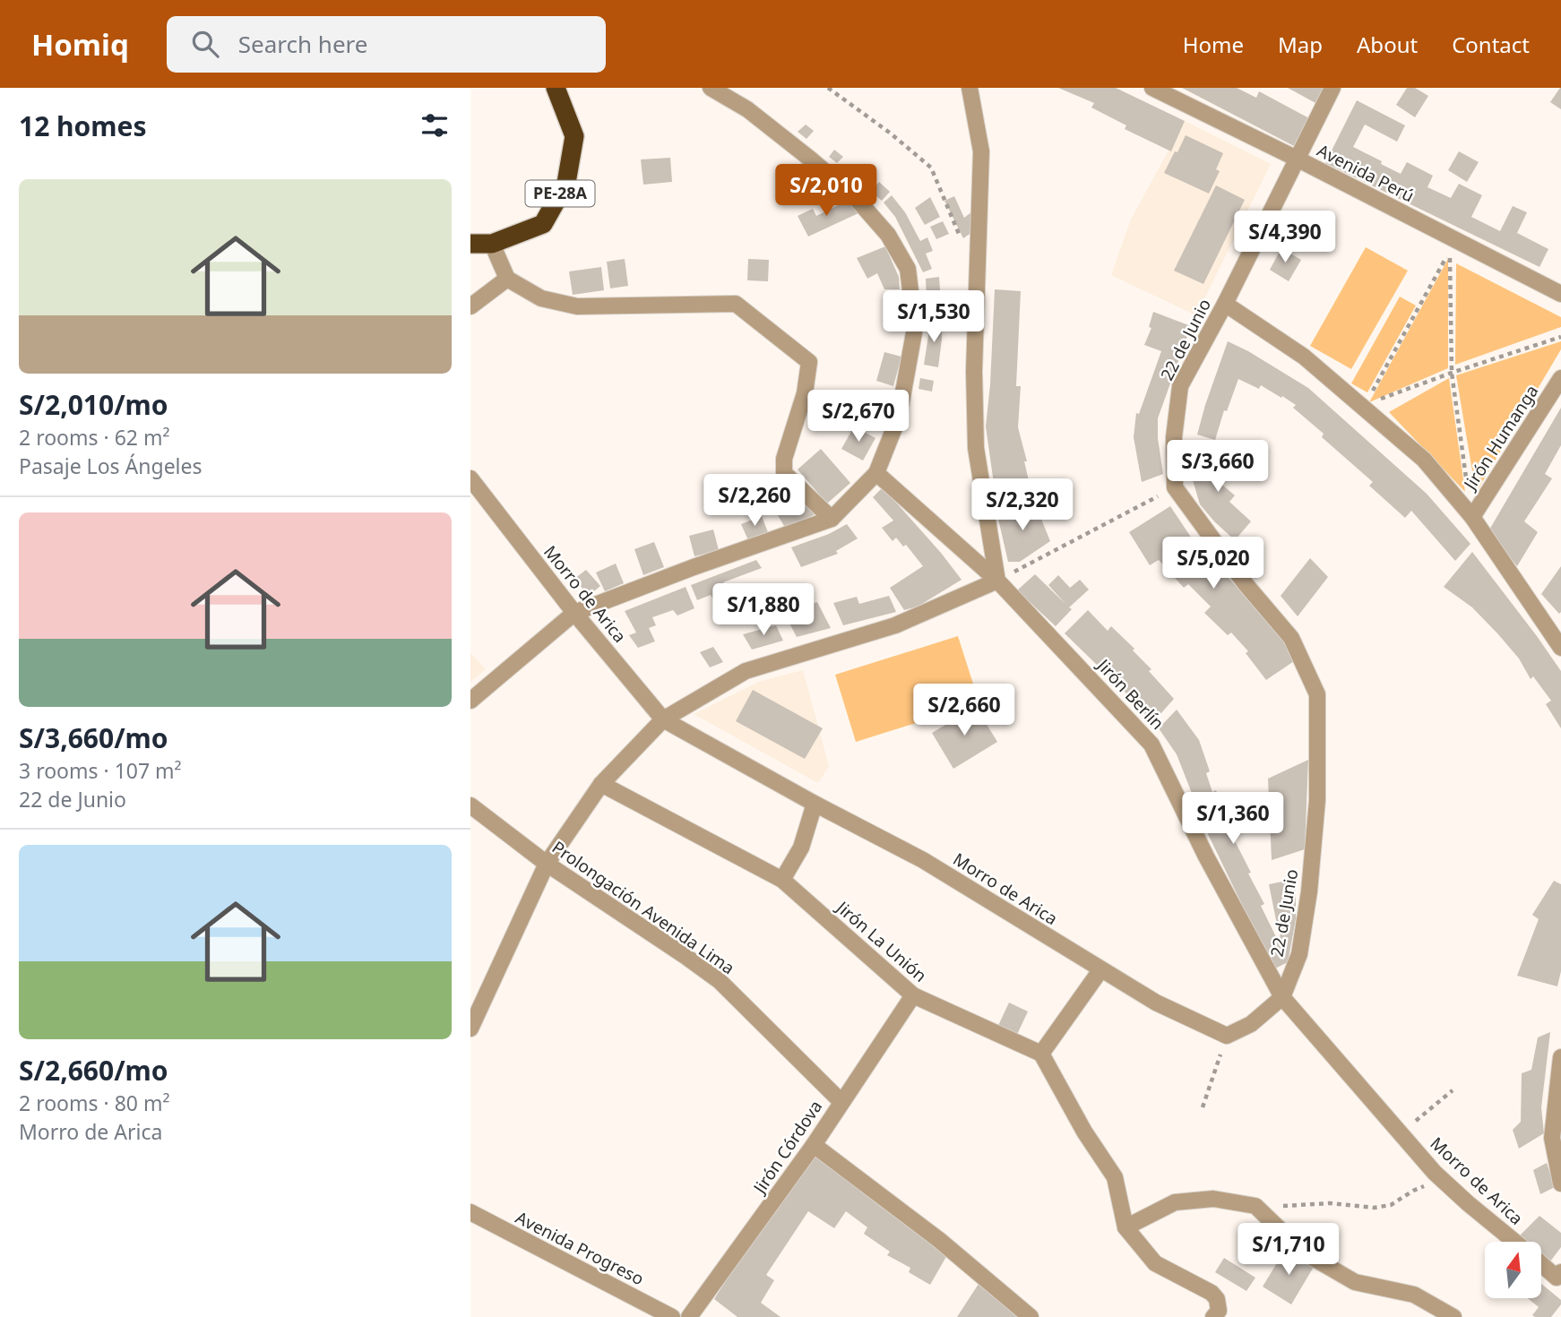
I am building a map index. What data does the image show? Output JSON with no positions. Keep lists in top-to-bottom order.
{
  "streets": {
    "highway": ["PE-28A"],
    "street": [
      "Avenida Perú",
      "22 de Junio",
      "Jirón Humanga",
      "Morro de Arica",
      "Jirón Berlín",
      "Prolongación Avenida Lima",
      "Jirón La Unión",
      "Jirón Córdova",
      "Avenida Progreso"
    ]
  },
  "crossings": [
    ["Avenida Perú", "22 de Junio"],
    ["22 de Junio", "Morro de Arica"],
    ["22 de Junio", "Jirón Berlín"],
    ["Morro de Arica", "Jirón Berlín"],
    ["Prolongación Avenida Lima", "Jirón Córdova"],
    ["Jirón La Unión", "Jirón Córdova"]
  ],
  "north": "top",
  "page": {
    "header": "Homiq",
    "search": "Search here",
    "nav": [
      "Home",
      "Map",
      "About",
      "Contact"
    ],
    "heading": "12 homes",
    "list": [
      {
        "name": "S/2,010/mo",
        "note": "2 rooms · 62 m² · Pasaje Los Ángeles"
      },
      {
        "name": "S/3,660/mo",
        "note": "3 rooms · 107 m² · 22 de Junio"
      },
      {
        "name": "S/2,660/mo",
        "note": "2 rooms · 80 m² · Morro de Arica"
      }
    ],
    "price": [
      "S/2,010",
      "S/4,390",
      "S/1,530",
      "S/2,670",
      "S/3,660",
      "S/2,260",
      "S/2,320",
      "S/5,020",
      "S/1,880",
      "S/2,660",
      "S/1,360",
      "S/1,710"
    ]
  }
}
